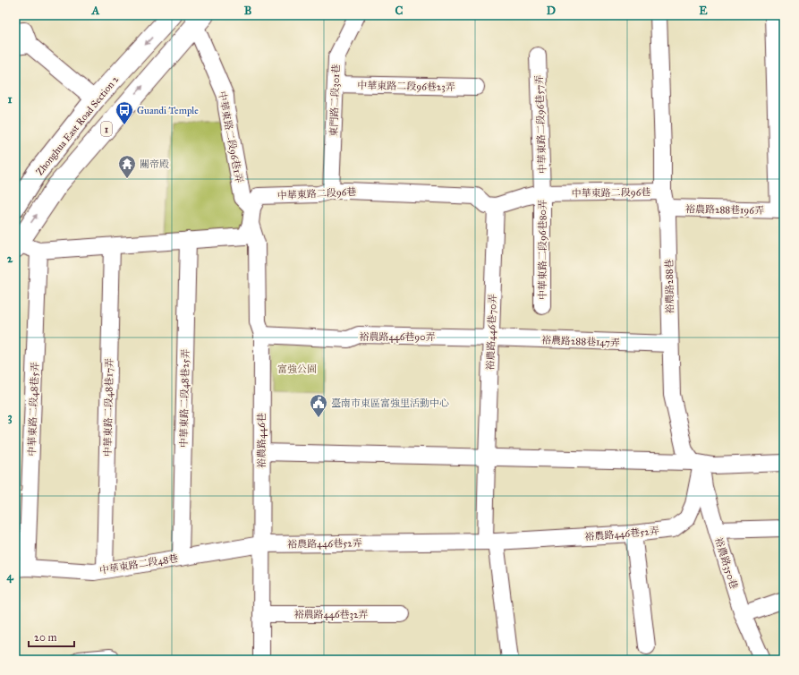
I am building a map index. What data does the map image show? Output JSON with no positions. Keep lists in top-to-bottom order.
{
  "streets": {
    "main road": ["Zhonghua East Road Section 2", "1"],
    "street": [
      "中華東路二段96巷23弄",
      "東門路二段301巷",
      "中華東路二段96巷57弄",
      "中華東路二段96巷1弄",
      "中華東路二段96巷",
      "裕農路288巷196弄",
      "中華東路二段96巷80弄",
      "裕農路288巷",
      "裕農路446巷70弄",
      "裕農路446巷90弄",
      "裕農路288巷147弄",
      "中華東路二段48巷25弄",
      "中華東路二段48巷17弄",
      "中華東路二段48巷5弄",
      "裕農路446巷",
      "裕農路446巷52弄",
      "裕農路350巷",
      "中華東路二段48巷",
      "裕農路446巷32弄"
    ]
  },
  "crossings": [
    ["中華東路二段96巷23弄", "東門路二段301巷"],
    ["東門路二段301巷", "中華東路二段96巷"],
    ["中華東路二段96巷57弄", "中華東路二段96巷"],
    ["中華東路二段96巷57弄", "中華東路二段96巷80弄"],
    ["1", "中華東路二段96巷1弄"],
    ["中華東路二段96巷1弄", "中華東路二段96巷"],
    ["中華東路二段96巷", "中華東路二段96巷80弄"],
    ["中華東路二段96巷", "裕農路288巷"],
    ["中華東路二段96巷", "裕農路446巷70弄"],
    ["裕農路288巷196弄", "裕農路288巷"],
    ["裕農路288巷", "裕農路288巷147弄"],
    ["裕農路288巷", "裕農路446巷52弄"],
    ["裕農路288巷", "裕農路350巷"],
    ["裕農路446巷70弄", "裕農路446巷90弄"],
    ["裕農路446巷70弄", "裕農路288巷147弄"],
    ["裕農路446巷70弄", "裕農路446巷52弄"],
    ["裕農路446巷90弄", "裕農路288巷147弄"],
    ["裕農路446巷90弄", "裕農路446巷"],
    ["中華東路二段48巷25弄", "中華東路二段48巷"],
    ["中華東路二段48巷17弄", "中華東路二段48巷"],
    ["中華東路二段48巷5弄", "中華東路二段48巷"],
    ["裕農路446巷", "裕農路446巷52弄"],
    ["裕農路446巷", "中華東路二段48巷"],
    ["裕農路446巷", "裕農路446巷32弄"],
    ["裕農路446巷52弄", "裕農路350巷"],
    ["裕農路446巷52弄", "中華東路二段48巷"]
  ],
  "parks": ["富強公園"],
  "places": {
    "bus stop": ["Guandi Temple"],
    "temple": ["關帝殿"],
    "public building": ["臺南市東區富強里活動中心"]
  },
  "scale_bar": "20 m",
  "grid": {
    "columns": [
      "A",
      "B",
      "C",
      "D",
      "E"
    ],
    "rows": [
      "1",
      "2",
      "3",
      "4"
    ]
  }
}
